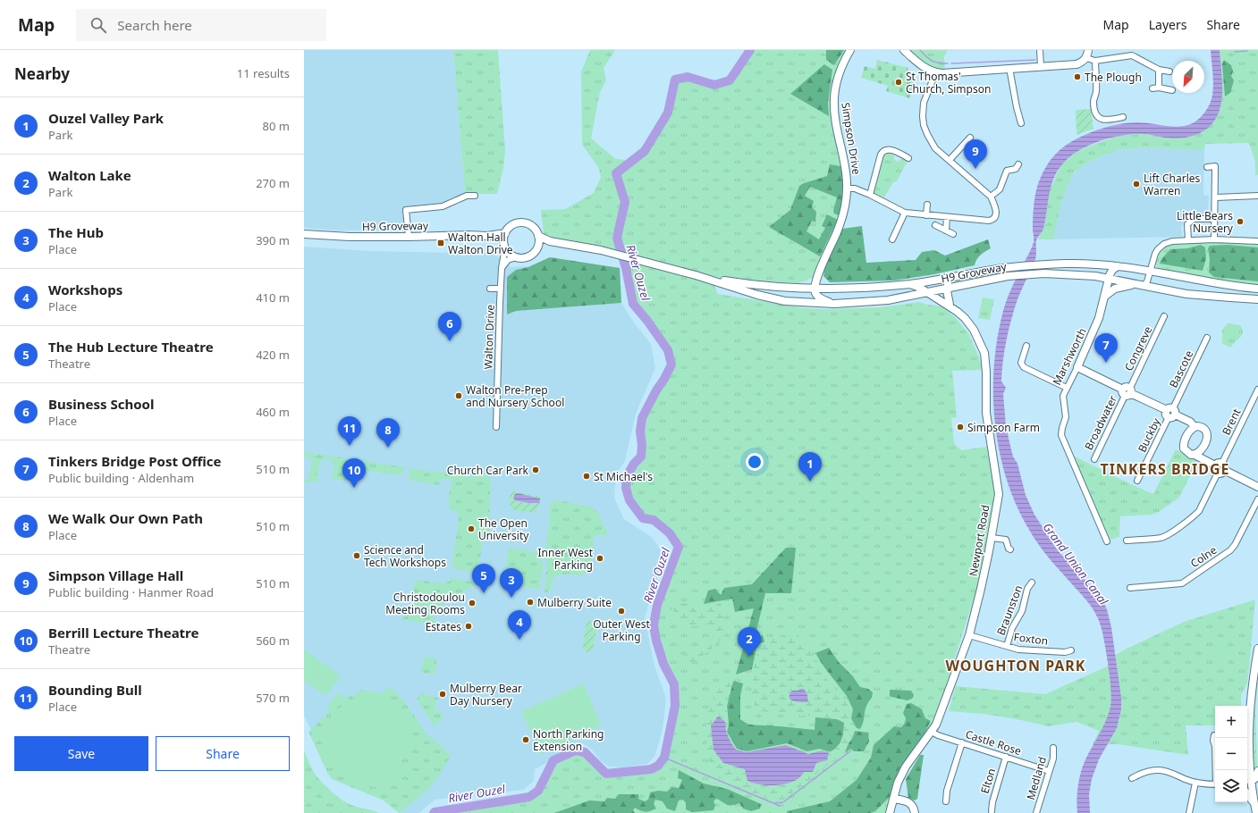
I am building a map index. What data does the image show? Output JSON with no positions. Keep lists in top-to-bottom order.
{
  "streets": {
    "street": [
      "Simpson Drive",
      "H9 Groveway",
      "Walton Drive",
      "Congreve",
      "Marshworth",
      "Bascote",
      "Brent",
      "Broadwater",
      "Buckby",
      "Newport Road",
      "Colne",
      "Braunston",
      "Foxton",
      "Castle Rose",
      "Medland",
      "Elton"
    ]
  },
  "crossings": [
    ["Simpson Drive", "H9 Groveway"],
    ["H9 Groveway", "Walton Drive"],
    ["H9 Groveway", "Marshworth"],
    ["H9 Groveway", "Newport Road"],
    ["Congreve", "Broadwater"],
    ["Bascote", "Buckby"],
    ["Newport Road", "Foxton"],
    ["Newport Road", "Castle Rose"],
    ["Braunston", "Foxton"],
    ["Castle Rose", "Medland"],
    ["Castle Rose", "Elton"]
  ],
  "districts": ["TINKERS BRIDGE", "WOUGHTON PARK"],
  "water": ["River Ouzel", "Grand Union Canal"],
  "places": {
    "other": [
      "The Plough",
      "St Thomas' Church, Simpson",
      "Lift Charles Warren",
      "Little Bears Nursery",
      "Walton Pre-Prep and Nursery School",
      "Simpson Farm",
      "Church Car Park",
      "St Michael's",
      "The Open University",
      "Science and Tech Workshops",
      "Inner West Parking",
      "Mulberry Suite",
      "Christodoulou Meeting Rooms",
      "Outer West Parking",
      "Estates",
      "Mulberry Bear Day Nursery",
      "North Parking Extension"
    ],
    "transit": ["Walton Hall Walton Drive"]
  },
  "north": "bottom left",
  "page": {
    "header": "Map",
    "search": "Search here",
    "nav": ["Map", "Layers", "Share"],
    "heading": ["Nearby", "11 results"],
    "list": [
      {
        "mark": "1",
        "name": "Ouzel Valley Park",
        "note": "Park",
        "value": "80 m"
      },
      {
        "mark": "2",
        "name": "Walton Lake",
        "note": "Park",
        "value": "270 m"
      },
      {
        "mark": "3",
        "name": "The Hub",
        "note": "Place",
        "value": "390 m"
      },
      {
        "mark": "4",
        "name": "Workshops",
        "note": "Place",
        "value": "410 m"
      },
      {
        "mark": "5",
        "name": "The Hub Lecture Theatre",
        "note": "Theatre",
        "value": "420 m"
      },
      {
        "mark": "6",
        "name": "Business School",
        "note": "Place",
        "value": "460 m"
      },
      {
        "mark": "7",
        "name": "Tinkers Bridge Post Office",
        "note": "Public building · Aldenham",
        "value": "510 m"
      },
      {
        "mark": "8",
        "name": "We Walk Our Own Path",
        "note": "Place",
        "value": "510 m"
      },
      {
        "mark": "9",
        "name": "Simpson Village Hall",
        "note": "Public building · Hanmer Road",
        "value": "510 m"
      },
      {
        "mark": "10",
        "name": "Berrill Lecture Theatre",
        "note": "Theatre",
        "value": "560 m"
      },
      {
        "mark": "11",
        "name": "Bounding Bull",
        "note": "Place",
        "value": "570 m"
      }
    ],
    "pins": [
      "9",
      "6",
      "7",
      "11",
      "8",
      "1",
      "10",
      "5",
      "3",
      "4",
      "2"
    ],
    "map_buttons": ["+", "−"],
    "buttons": ["Save", "Share"]
  }
}
